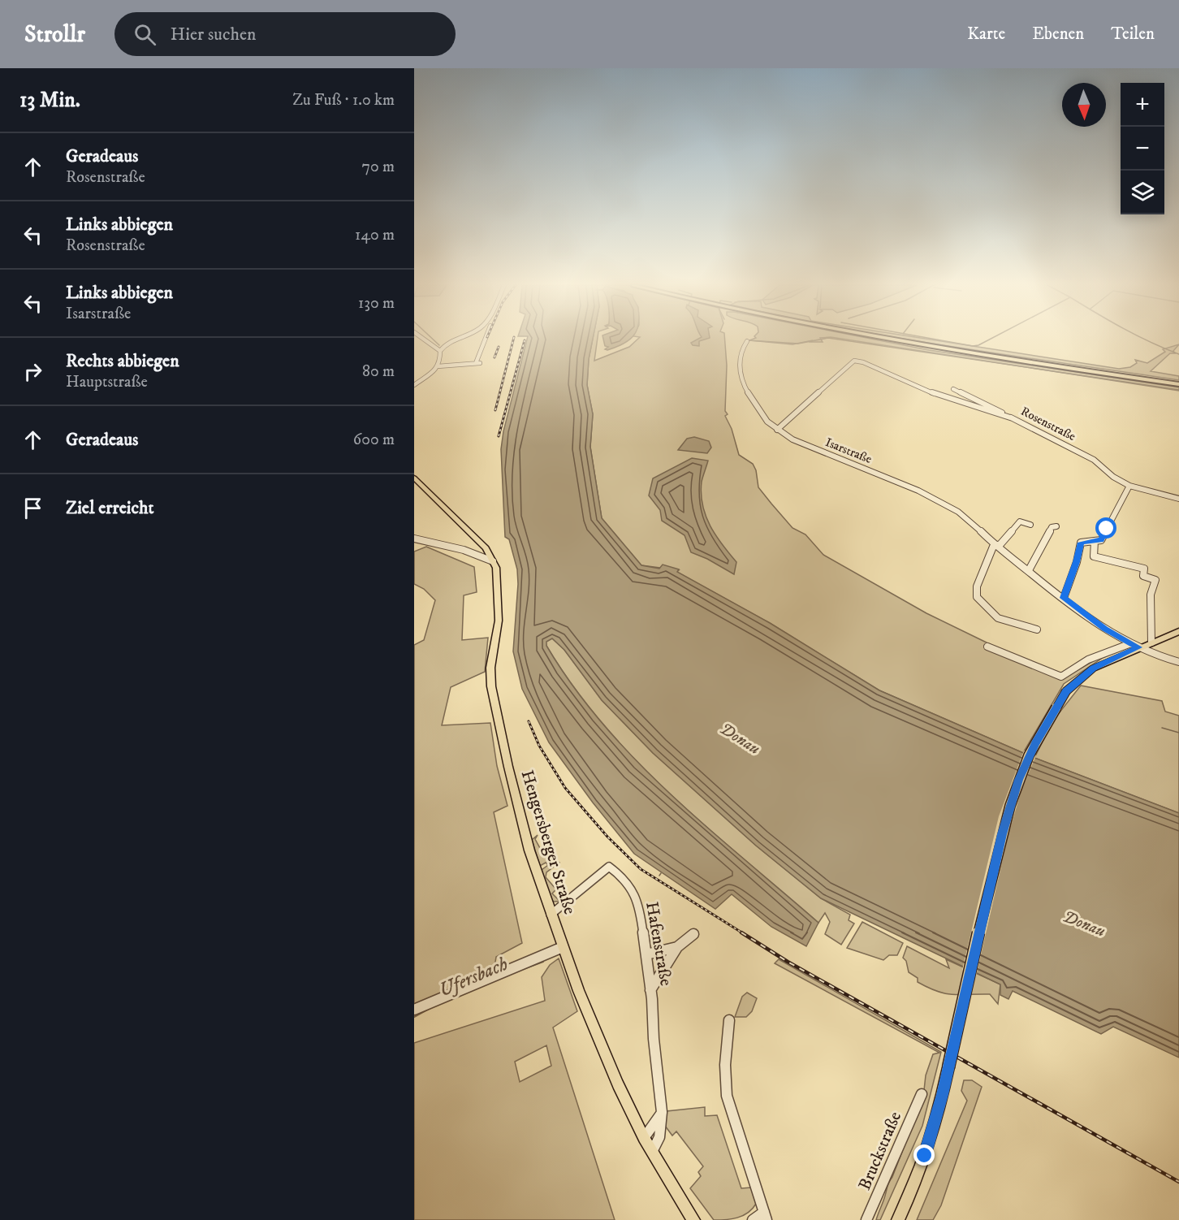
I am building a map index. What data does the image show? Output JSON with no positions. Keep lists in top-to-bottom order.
{
  "streets": {
    "main road": ["Hengersberger Straße"],
    "street": [
      "Rosenstraße",
      "Isarstraße",
      "Hafenstraße",
      "Bruckstraße"
    ]
  },
  "crossings": [
    ["Hengersberger Straße", "Hafenstraße"]
  ],
  "water": ["Donau", "Ufersbach"],
  "north": "bottom",
  "page": {
    "header": "Strollr",
    "search": "Hier suchen",
    "nav": ["Karte", "Ebenen", "Teilen"],
    "heading": ["13 Min.", "Zu Fuß · 1.0 km"],
    "map_buttons": ["+", "−"],
    "list": [
      ["Geradeaus", "Rosenstraße", "70 m"],
      ["Links abbiegen", "Rosenstraße", "140 m"],
      ["Links abbiegen", "Isarstraße", "130 m"],
      ["Rechts abbiegen", "Hauptstraße", "80 m"],
      ["Geradeaus", "600 m"],
      "Ziel erreicht"
    ]
  }
}
